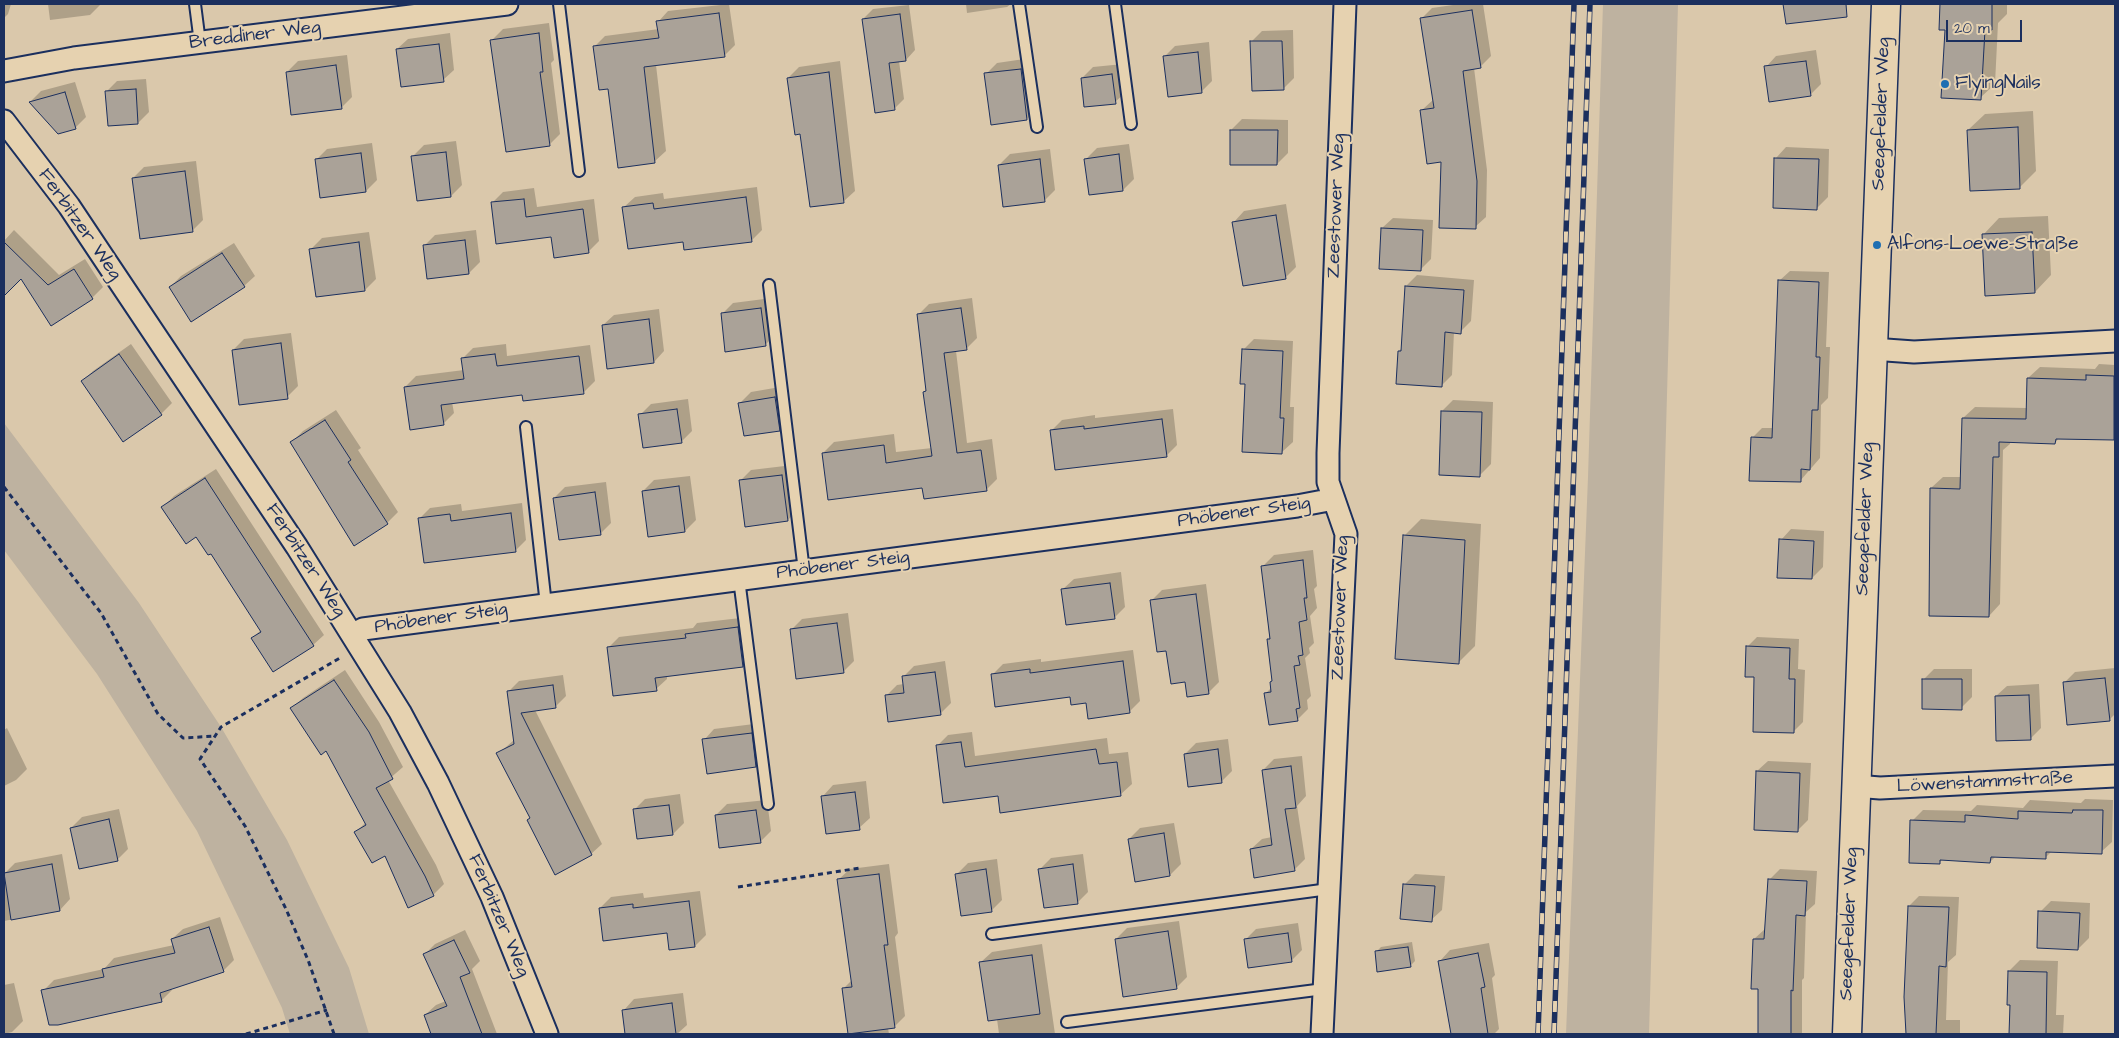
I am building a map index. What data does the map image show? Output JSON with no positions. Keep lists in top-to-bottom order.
{
  "streets": {
    "street": [
      "Breddiner Weg",
      "Seegefelder Weg",
      "Zeestower Weg",
      "Ferbitzer Weg",
      "Phöbener Steig",
      "Löwenstammstraße"
    ]
  },
  "crossings": [
    ["Seegefelder Weg", "Löwenstammstraße"],
    ["Zeestower Weg", "Phöbener Steig"],
    ["Ferbitzer Weg", "Phöbener Steig"]
  ],
  "places": ["FlyingNails", "Alfons-Loewe-Straße"],
  "scale_bar": "20 m"
}
